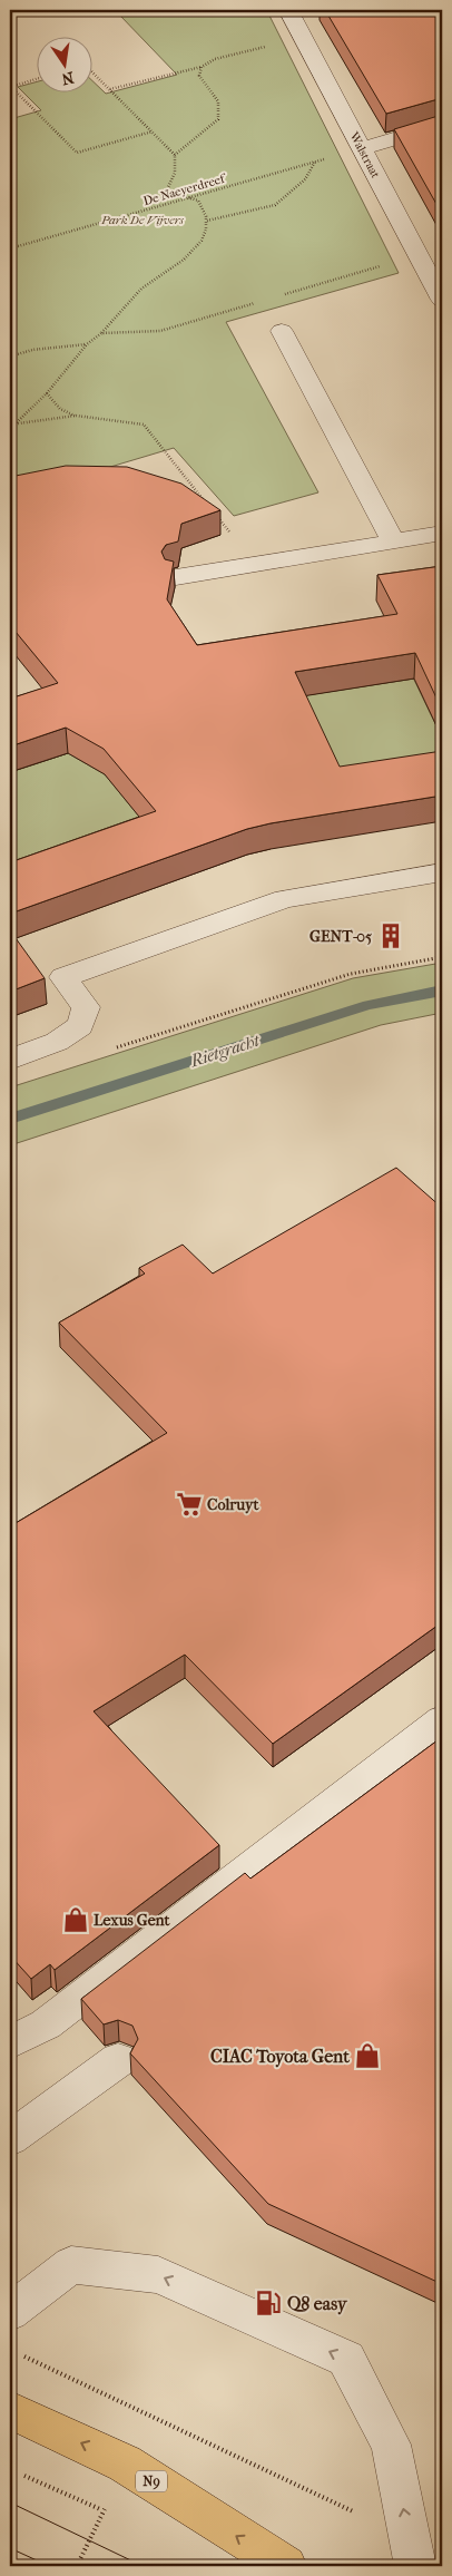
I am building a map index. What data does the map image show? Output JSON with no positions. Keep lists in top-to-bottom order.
{
  "streets": {
    "main road": ["N9"],
    "street": ["Walstraat"],
    "path": ["De Naeyerdreef"]
  },
  "crossings": [
    ["Walstraat", "De Naeyerdreef"]
  ],
  "water": ["Rietgracht"],
  "parks": ["Park De Vijvers"],
  "places": {
    "building": ["GENT-05"],
    "supermarket": ["Colruyt"],
    "shop": ["Lexus Gent", "CIAC Toyota Gent"],
    "fuel station": ["Q8 easy"]
  },
  "north": "bottom"
}
